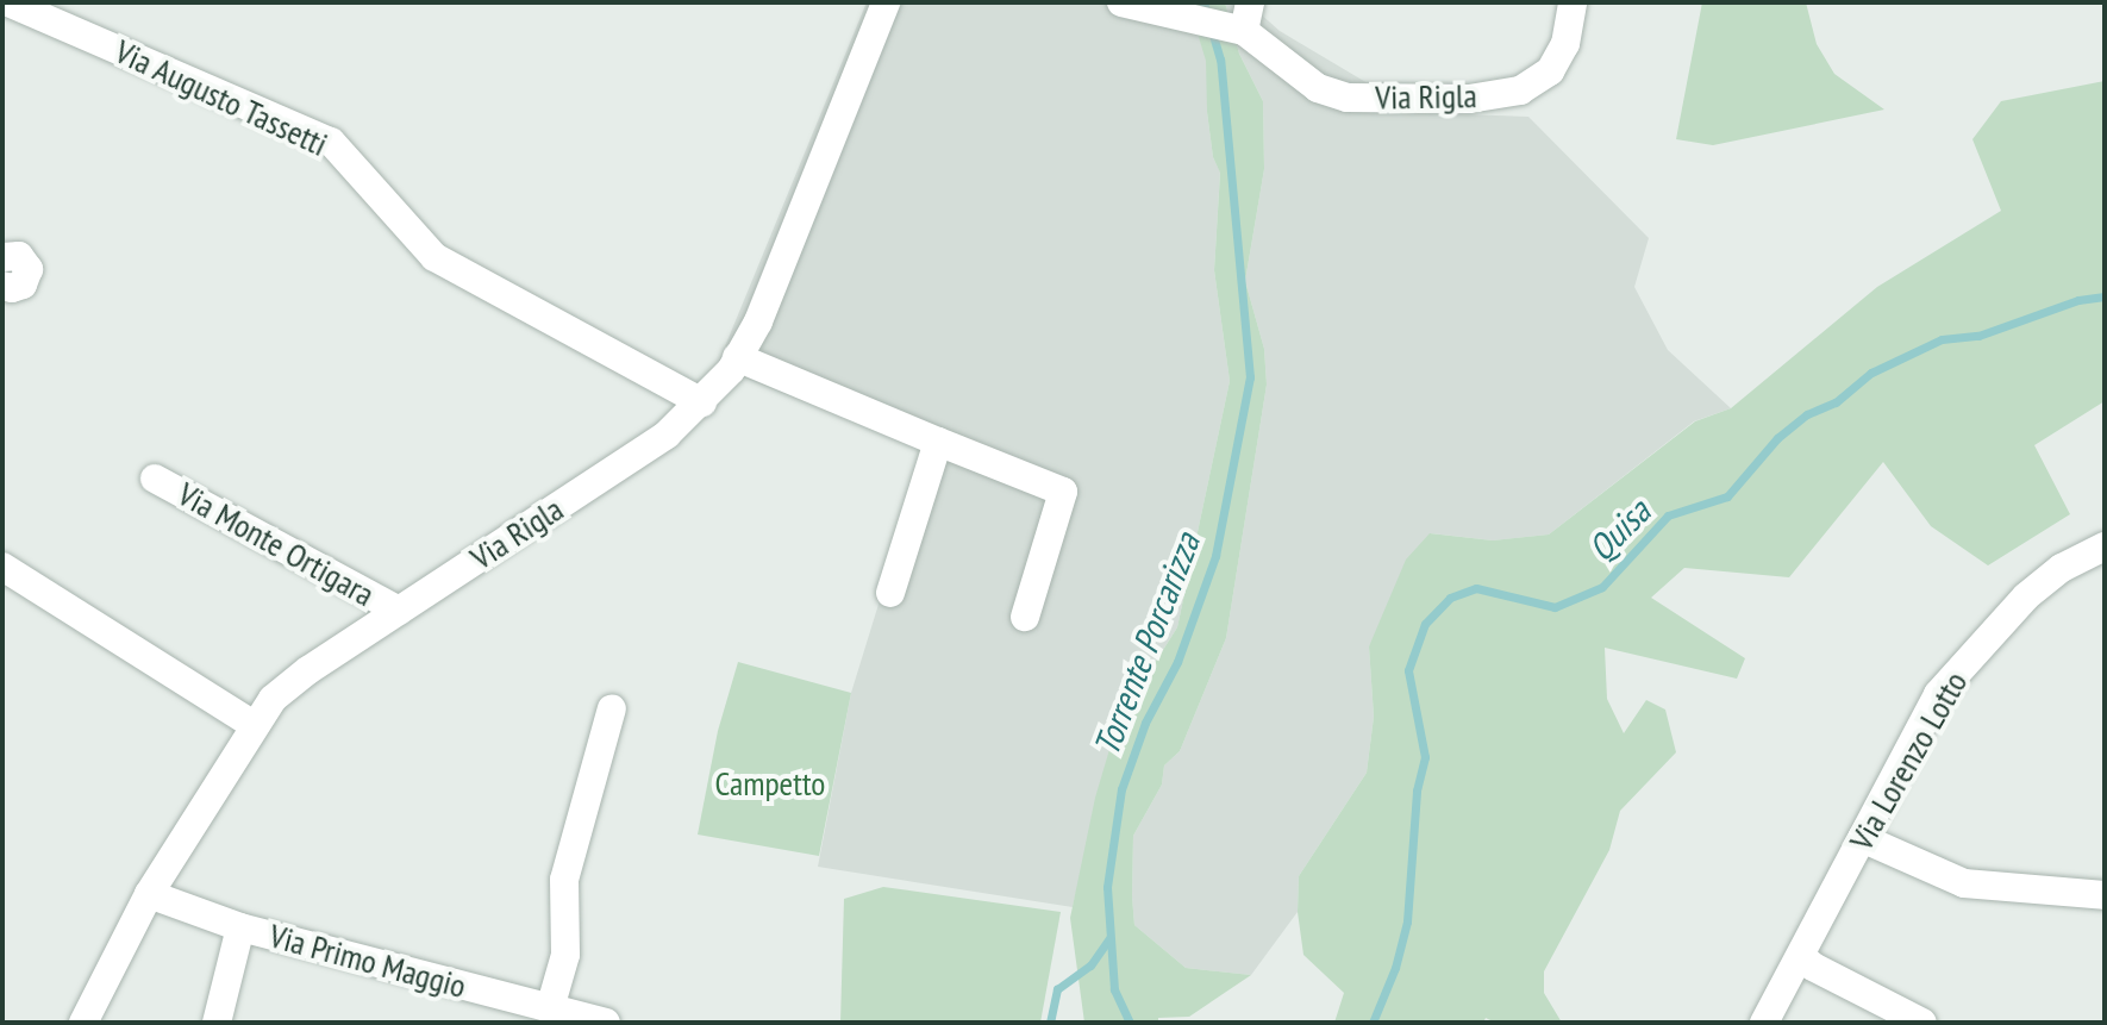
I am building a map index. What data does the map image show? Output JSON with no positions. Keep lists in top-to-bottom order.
{
  "streets": {
    "street": [
      "Via Rigla",
      "Via Augusto Tassetti",
      "Via Monte Ortigara",
      "Via Lorenzo Lotto",
      "Via Primo Maggio"
    ]
  },
  "crossings": [
    ["Via Rigla", "Via Augusto Tassetti"],
    ["Via Rigla", "Via Monte Ortigara"],
    ["Via Rigla", "Via Primo Maggio"]
  ],
  "water": ["Quisa", "Torrente Porcarizza"],
  "parks": ["Campetto"]
}
